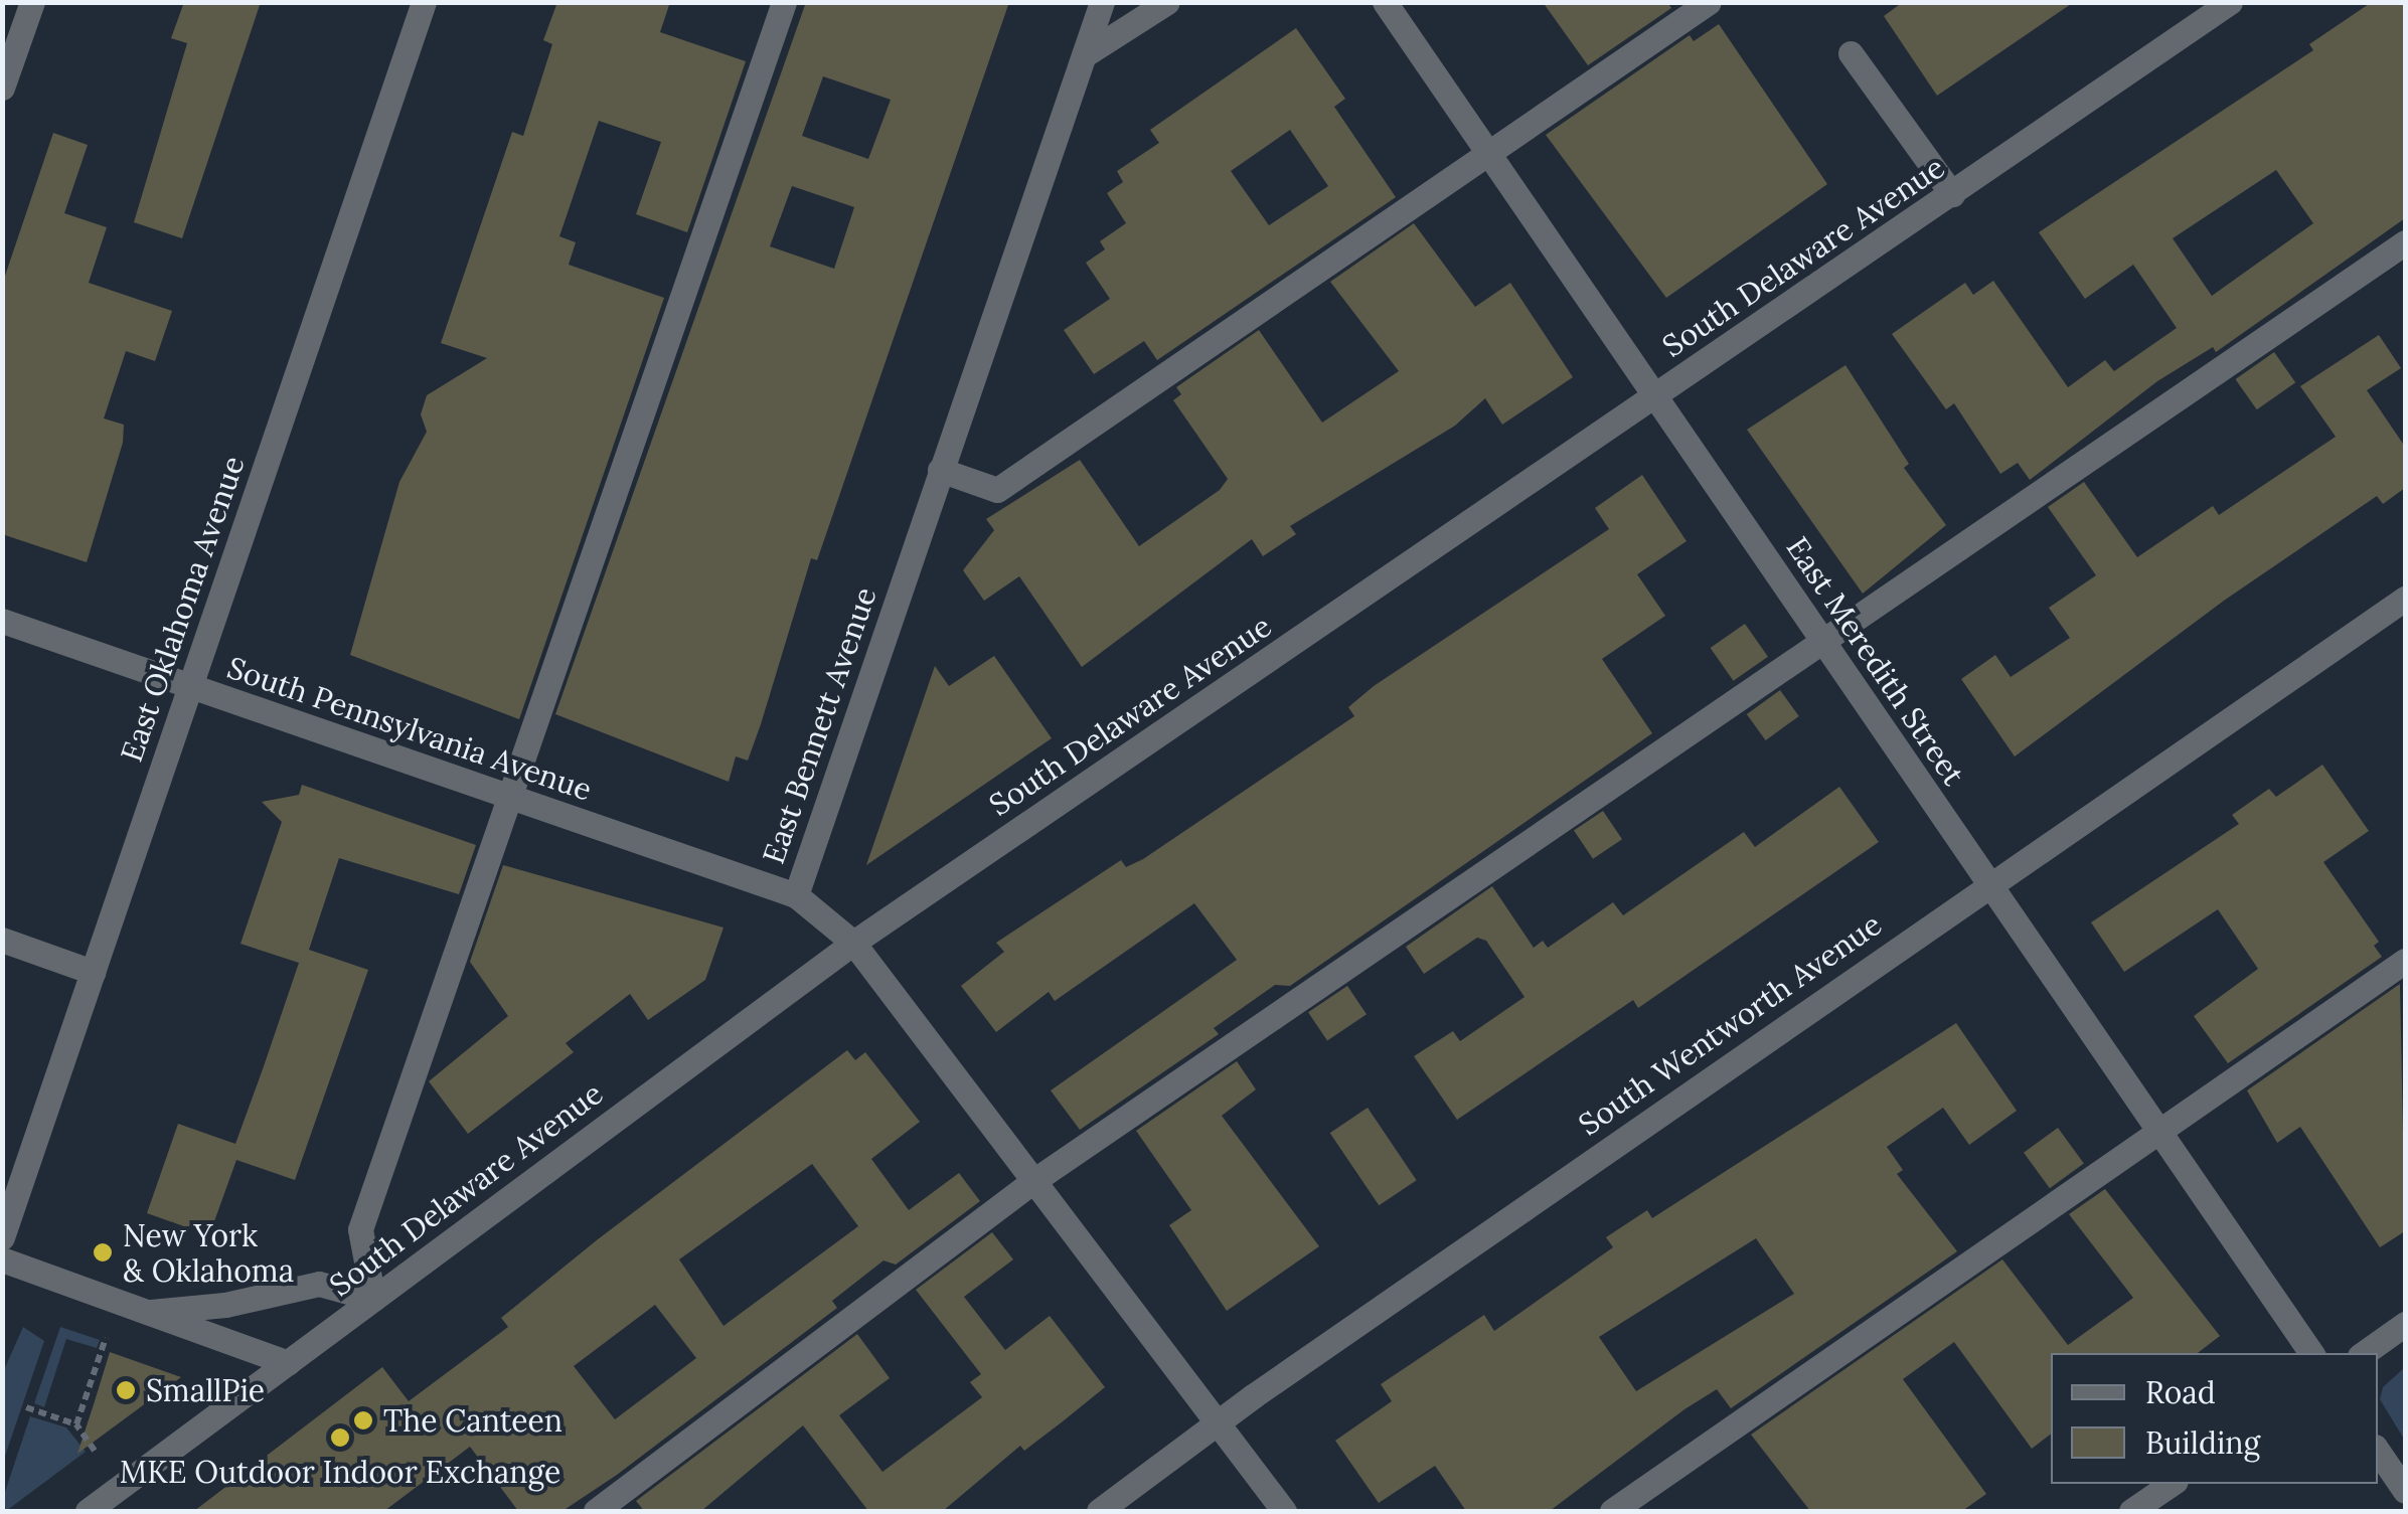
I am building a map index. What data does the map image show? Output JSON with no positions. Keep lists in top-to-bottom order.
{
  "streets": {
    "street": [
      "South Delaware Avenue",
      "East Oklahoma Avenue",
      "East Meredith Street",
      "East Bennett Avenue",
      "South Pennsylvania Avenue",
      "South Wentworth Avenue"
    ]
  },
  "crossings": [
    ["South Delaware Avenue", "East Meredith Street"],
    ["South Delaware Avenue", "East Bennett Avenue"],
    ["East Oklahoma Avenue", "South Pennsylvania Avenue"],
    ["East Meredith Street", "South Wentworth Avenue"],
    ["East Bennett Avenue", "South Pennsylvania Avenue"],
    ["East Bennett Avenue", "South Wentworth Avenue"]
  ],
  "places": [
    "New York & Oklahoma",
    "SmallPie",
    "The Canteen",
    "MKE Outdoor Indoor Exchange"
  ],
  "legend": ["Road", "Building"]
}
